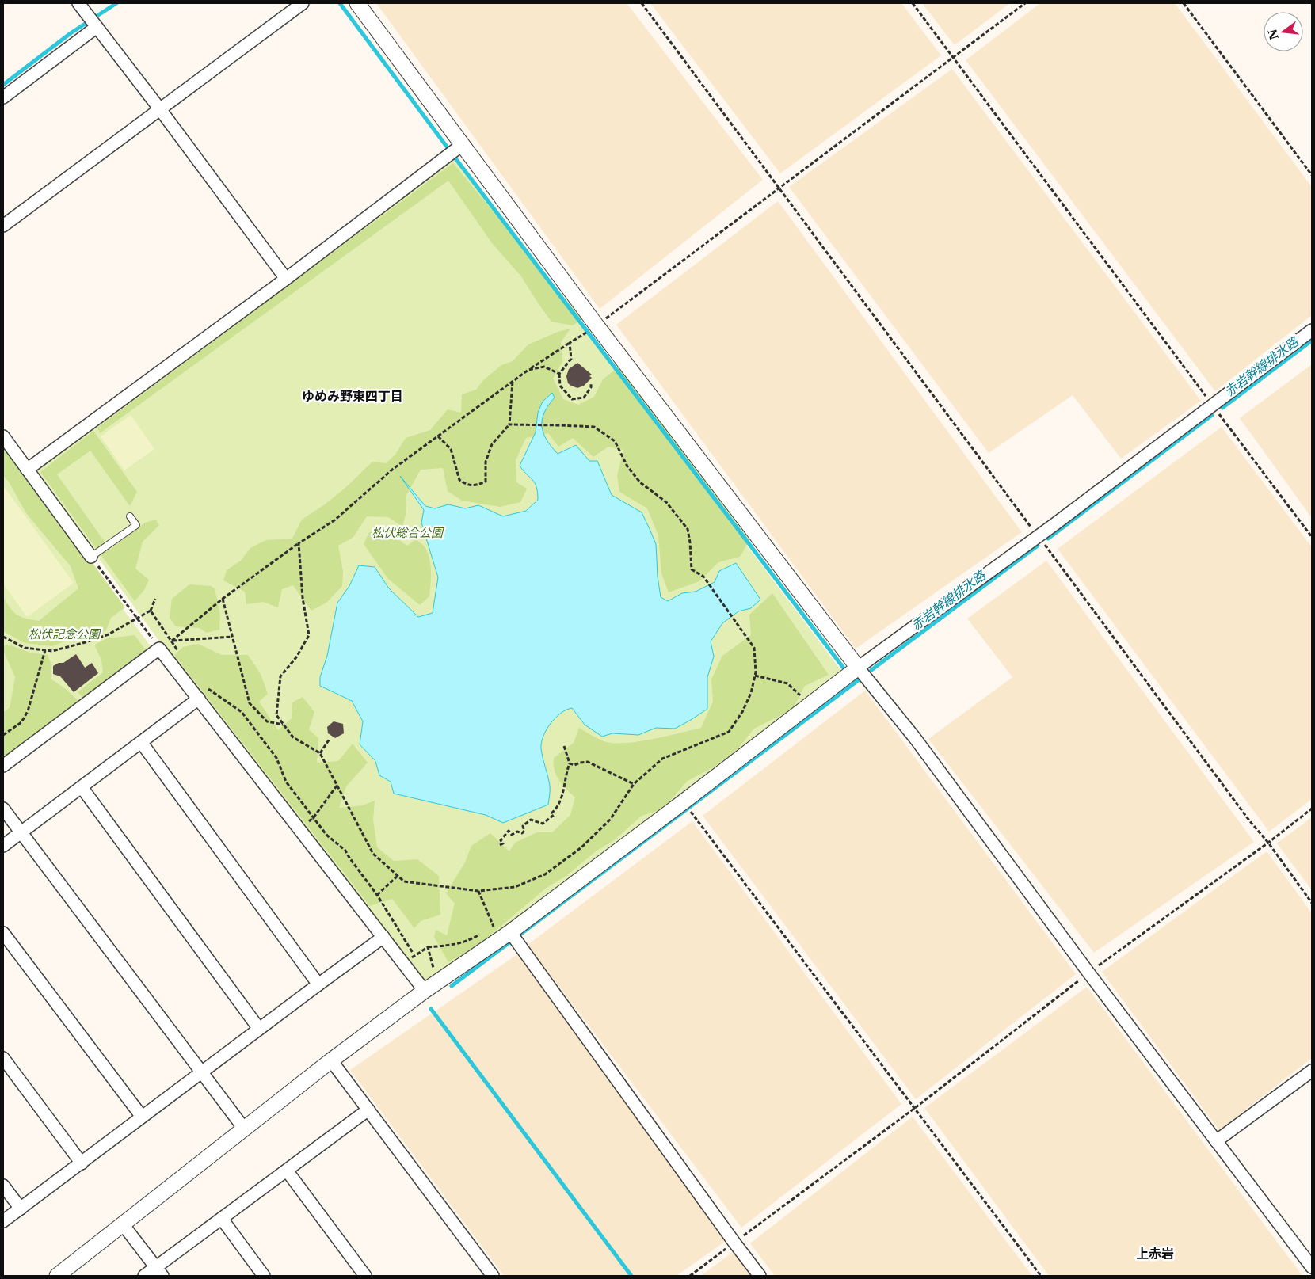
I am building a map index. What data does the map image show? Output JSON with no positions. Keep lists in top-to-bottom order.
{
  "districts": ["ゆめみ野東四丁目", "上赤岩"],
  "water": ["赤岩幹線排水路"],
  "parks": ["松伏総合公園", "松伏記念公園"],
  "north": "left"
}
